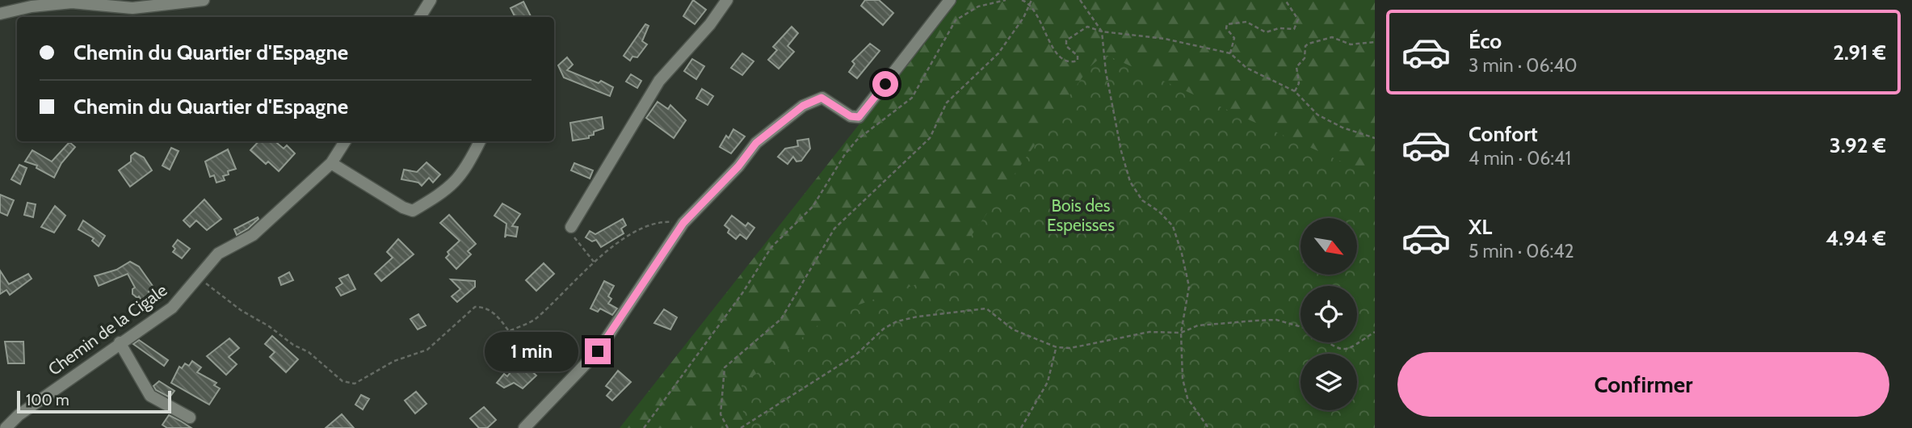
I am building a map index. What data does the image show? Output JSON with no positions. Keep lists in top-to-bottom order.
{
  "streets": {
    "street": ["Chemin de la Cigale"]
  },
  "parks": ["Bois des Espeisses"],
  "scale_bar": "100 m",
  "north": "bottom right",
  "page": {
    "list": [
      {
        "name": "Éco",
        "note": "3 min · 06:40",
        "value": "2.91 €"
      },
      {
        "name": "Confort",
        "note": "4 min · 06:41",
        "value": "3.92 €"
      },
      {
        "name": "XL",
        "note": "5 min · 06:42",
        "value": "4.94 €"
      }
    ],
    "banner": ["Chemin du Quartier d'Espagne", "Chemin du Quartier d'Espagne"],
    "bubble": "1 min",
    "buttons": "Confirmer",
    "scale": "100 m"
  }
}
